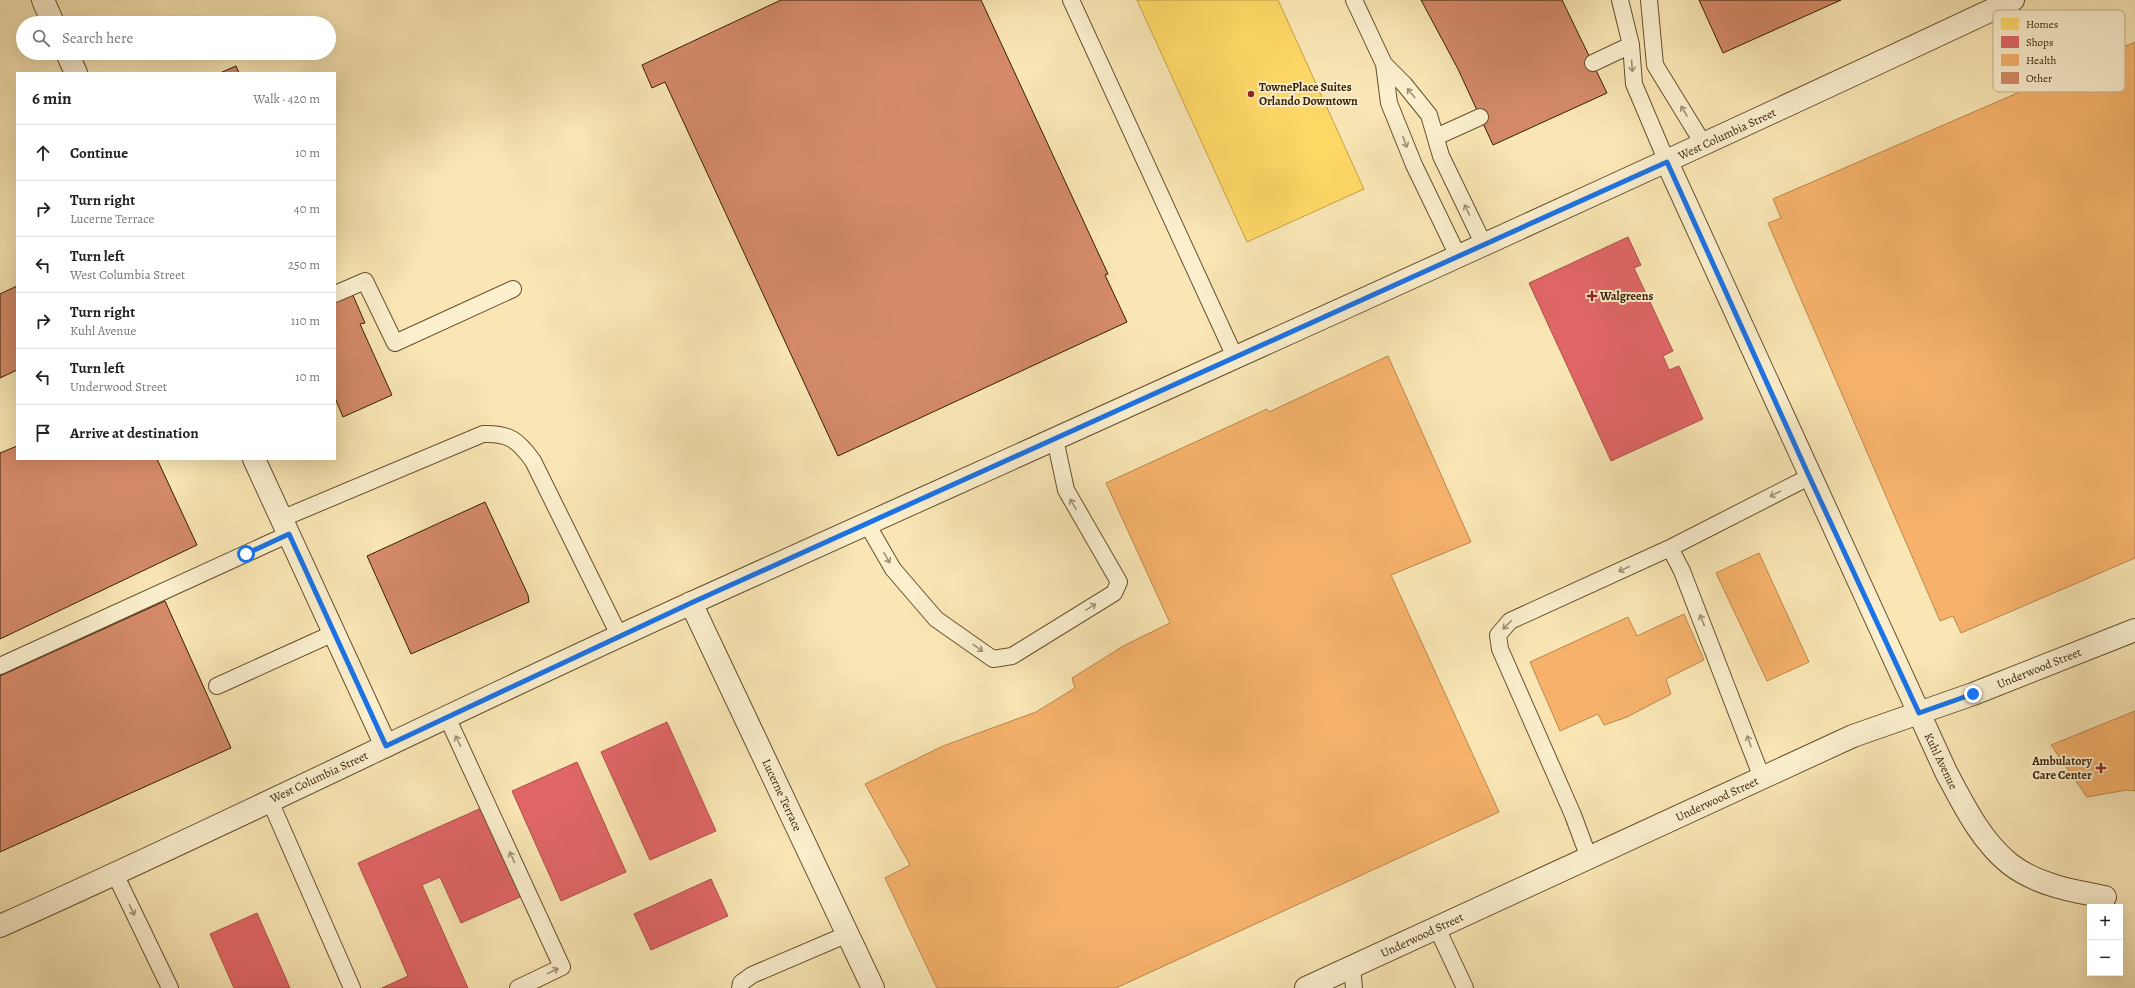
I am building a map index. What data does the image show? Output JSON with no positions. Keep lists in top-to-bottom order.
{
  "streets": {
    "street": [
      "West Columbia Street",
      "Underwood Street",
      "Kuhl Avenue",
      "Lucerne Terrace"
    ]
  },
  "crossings": [
    ["West Columbia Street", "Kuhl Avenue"],
    ["West Columbia Street", "Lucerne Terrace"],
    ["Underwood Street", "Kuhl Avenue"]
  ],
  "places": {
    "other": ["TownePlace Suites Orlando Downtown"],
    "health": ["Walgreens", "Ambulatory Care Center"]
  },
  "legend": [
    "Homes",
    "Shops",
    "Health",
    "Other"
  ],
  "page": {
    "search": "Search here",
    "heading": ["6 min", "Walk · 420 m"],
    "list": [
      ["Continue", "10 m"],
      ["Turn right", "Lucerne Terrace", "40 m"],
      ["Turn left", "West Columbia Street", "250 m"],
      ["Turn right", "Kuhl Avenue", "110 m"],
      ["Turn left", "Underwood Street", "10 m"],
      "Arrive at destination"
    ],
    "map_buttons": ["+", "−"]
  }
}
